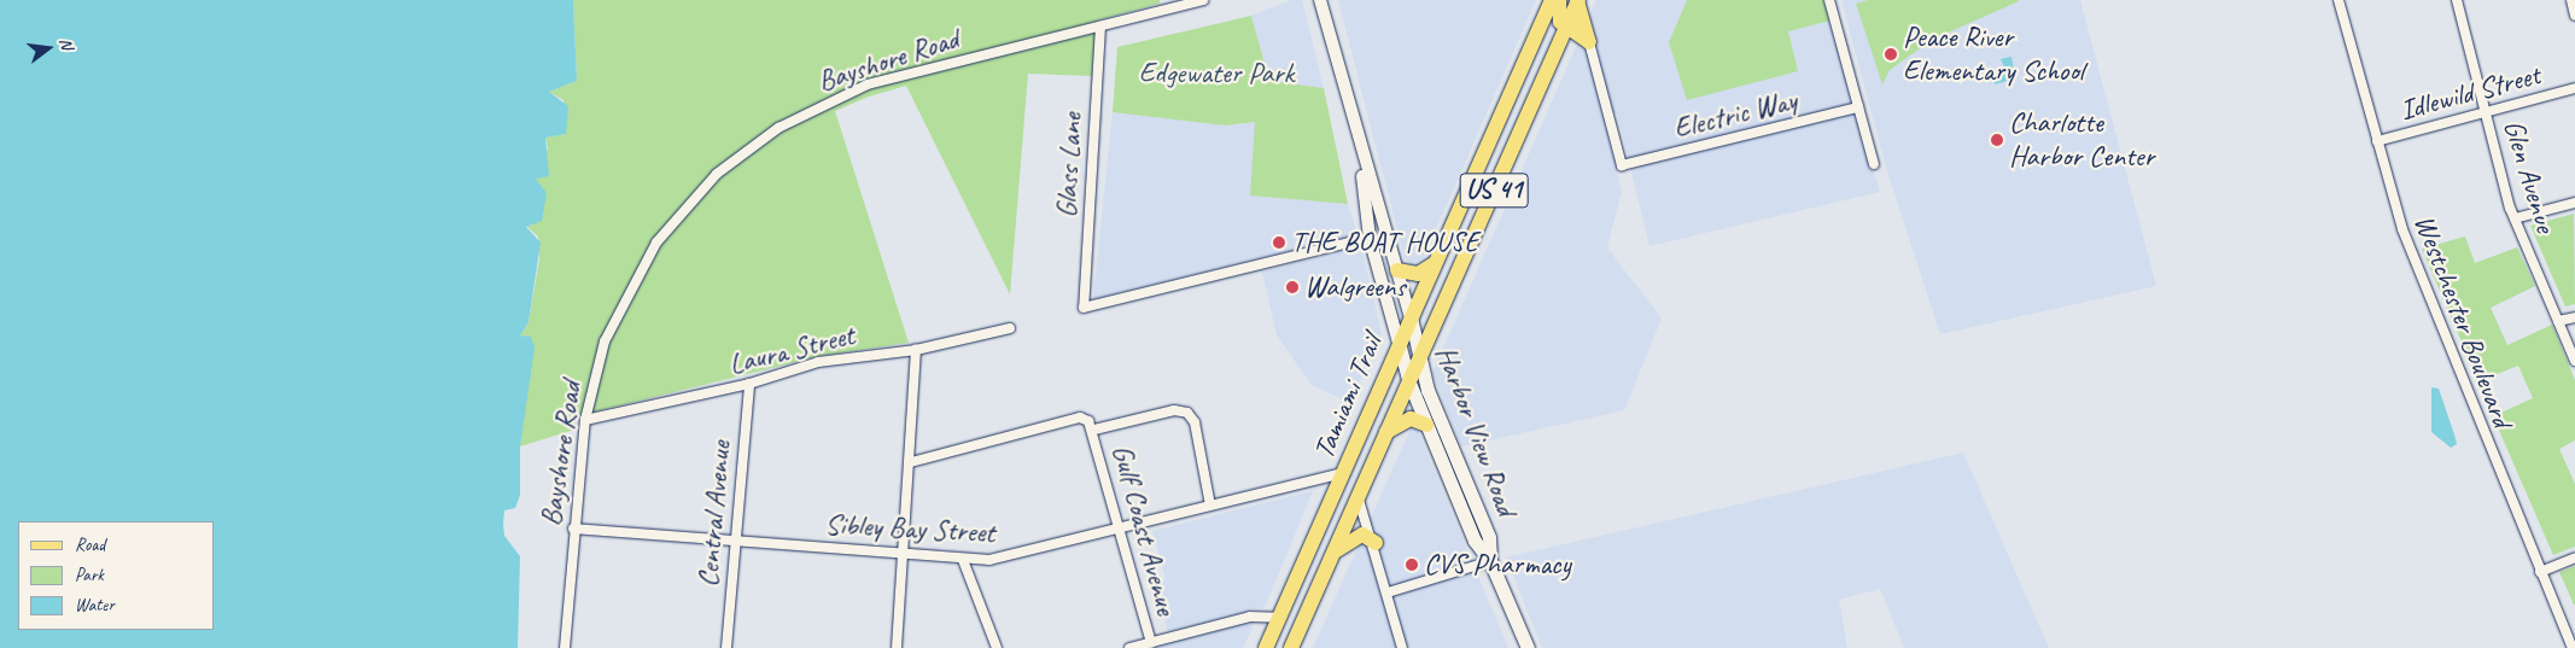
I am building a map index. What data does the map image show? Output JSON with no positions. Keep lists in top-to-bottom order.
{
  "streets": {
    "main road": ["US 41", "Tamiami Trail", "Harbor View Road"],
    "street": [
      "Bayshore Road",
      "Idlewild Street",
      "Electric Way",
      "Glass Lane",
      "Glen Avenue",
      "Westchester Boulevard",
      "Laura Street",
      "Central Avenue",
      "Sibley Bay Street",
      "Gulf Coast Avenue"
    ]
  },
  "crossings": [
    ["Bayshore Road", "Glass Lane"],
    ["Bayshore Road", "Laura Street"],
    ["Bayshore Road", "Sibley Bay Street"],
    ["Idlewild Street", "Glen Avenue"],
    ["Idlewild Street", "Westchester Boulevard"],
    ["Laura Street", "Central Avenue"],
    ["Tamiami Trail", "Harbor View Road"],
    ["Tamiami Trail", "Sibley Bay Street"],
    ["Central Avenue", "Sibley Bay Street"],
    ["Sibley Bay Street", "Gulf Coast Avenue"]
  ],
  "parks": ["Edgewater Park"],
  "places": [
    "Peace River Elementary School",
    "Charlotte Harbor Center",
    "THE BOAT HOUSE",
    "Walgreens",
    "CVS Pharmacy"
  ],
  "legend": ["Road", "Park", "Water"],
  "north": "right"
}
